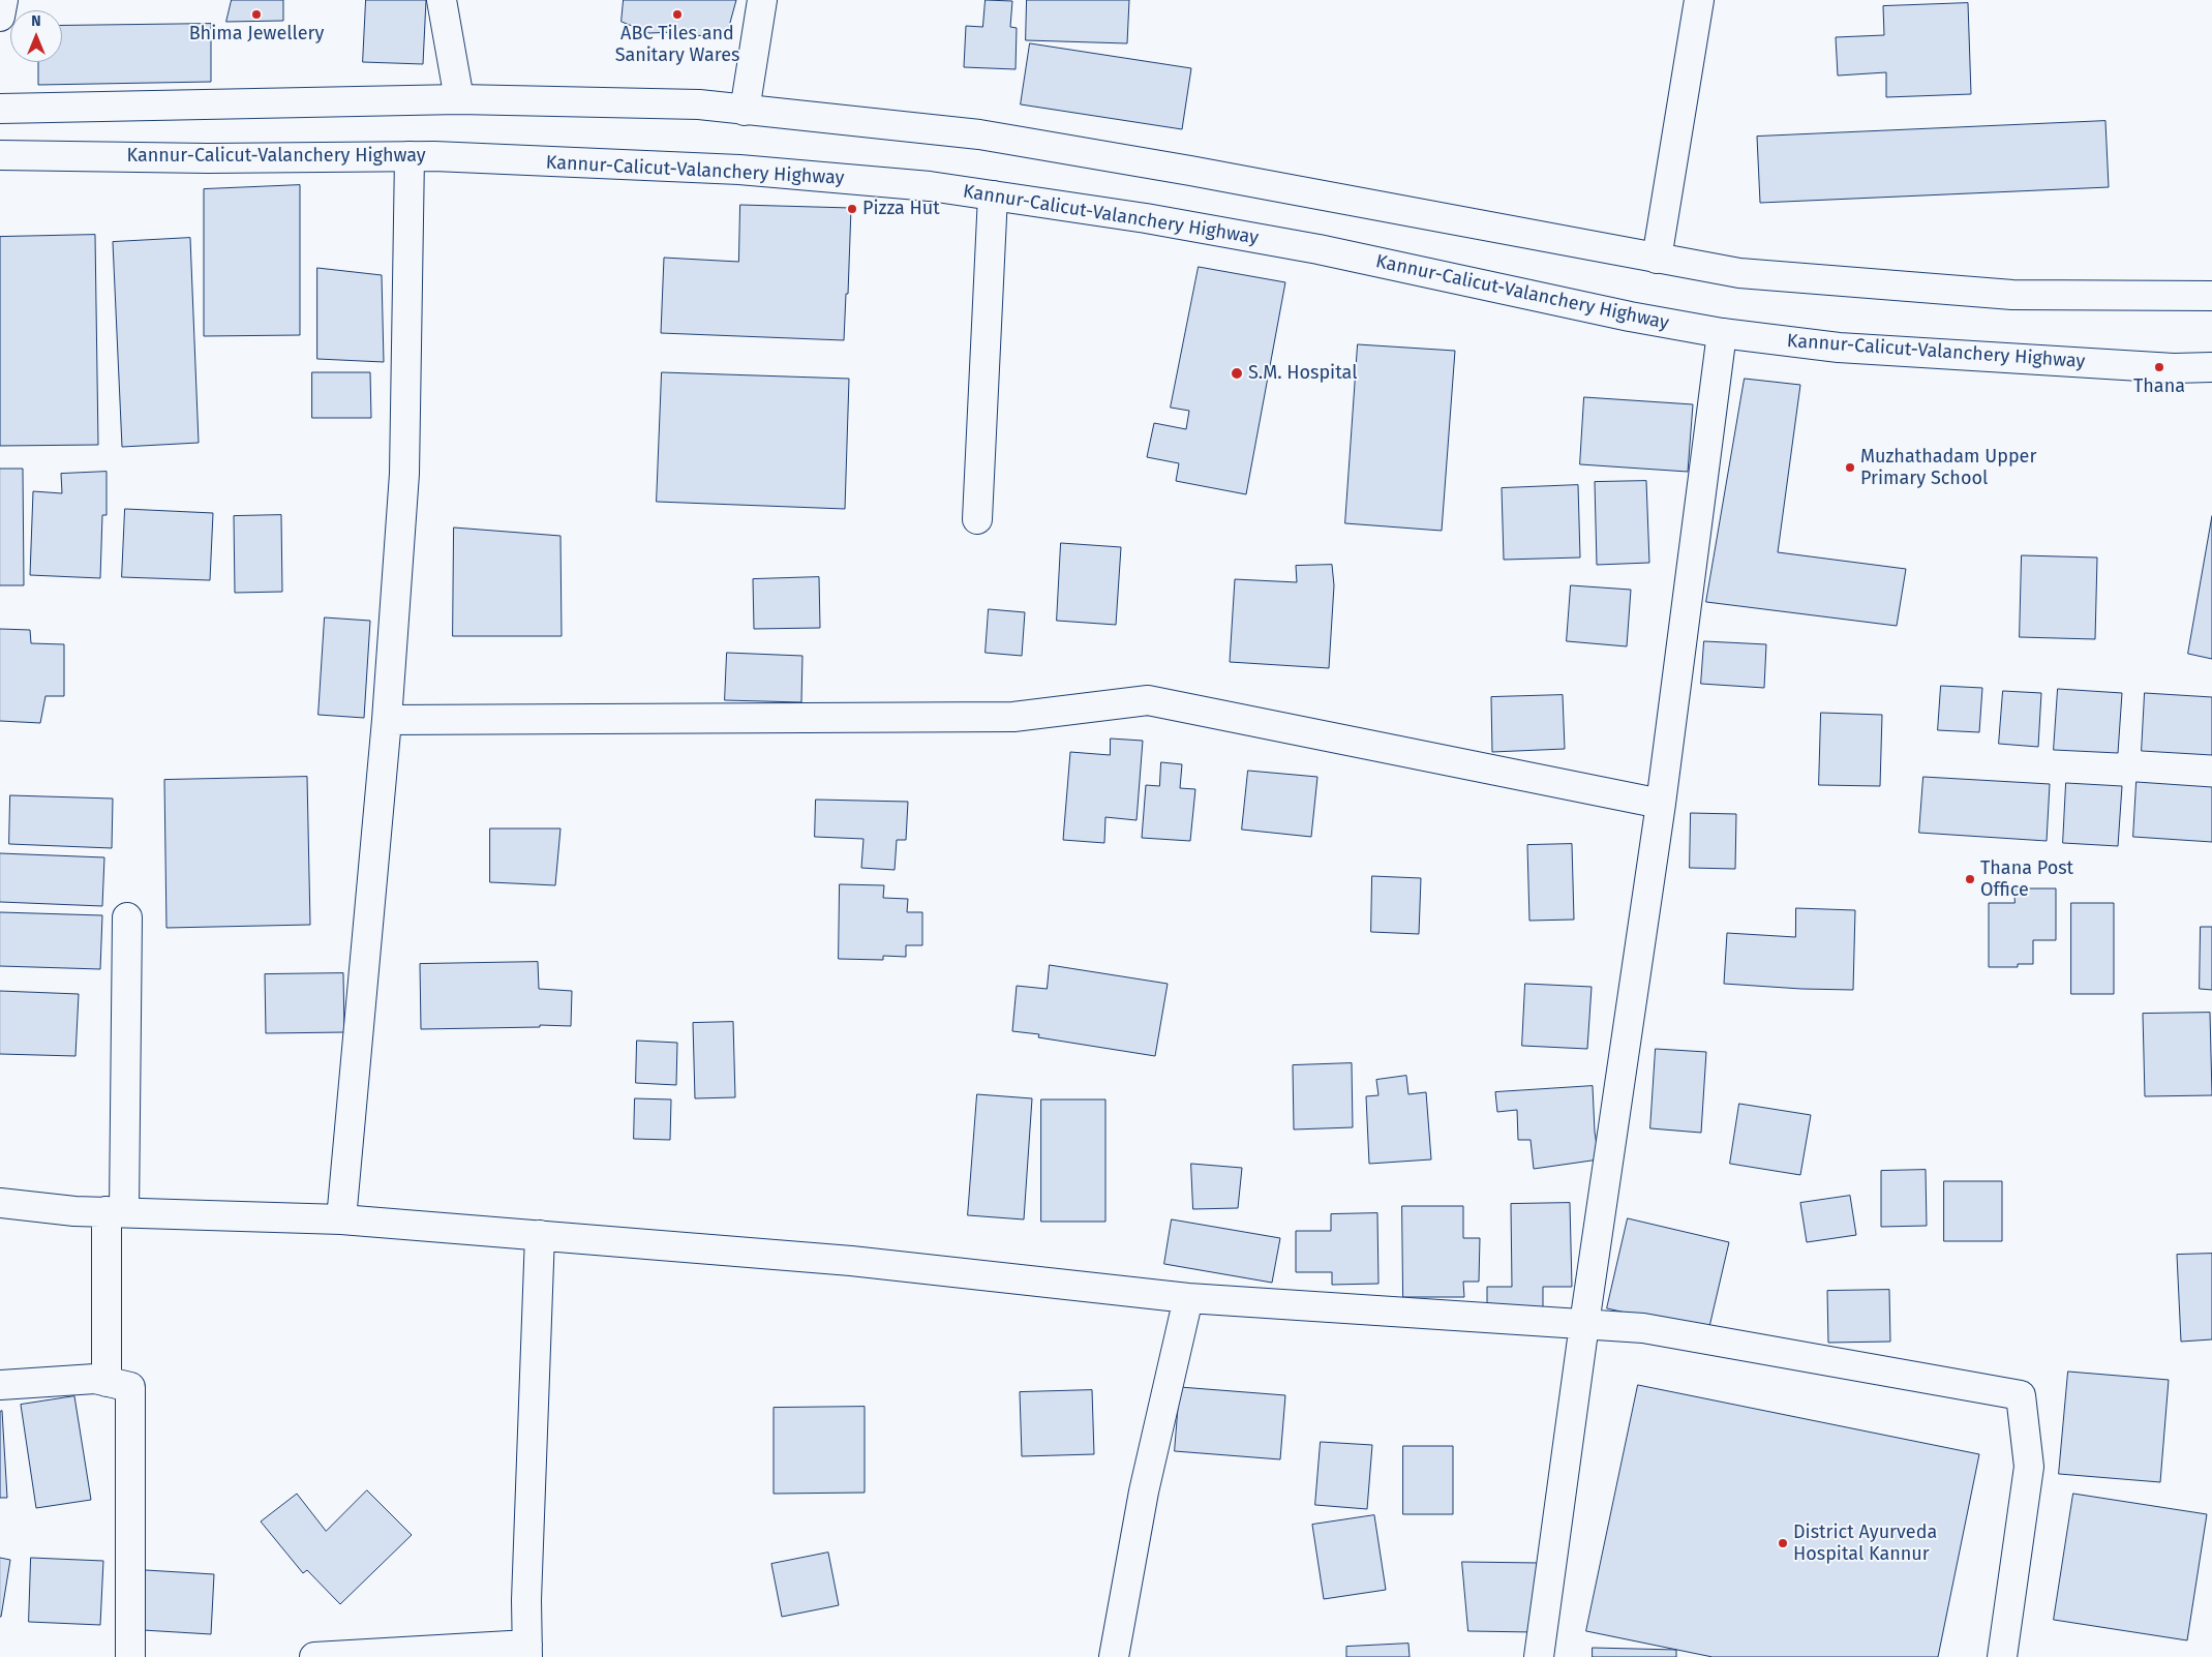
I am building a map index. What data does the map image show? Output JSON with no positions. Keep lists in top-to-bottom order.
{
  "streets": {
    "main road": ["Kannur-Calicut-Valanchery Highway"]
  },
  "places": [
    "Bhima Jewellery",
    "ABC Tiles and Sanitary Wares",
    "Pizza Hut",
    "Thana",
    "S.M. Hospital",
    "Muzhathadam Upper Primary School",
    "Thana Post Office",
    "District Ayurveda Hospital Kannur"
  ],
  "north": "top"
}
